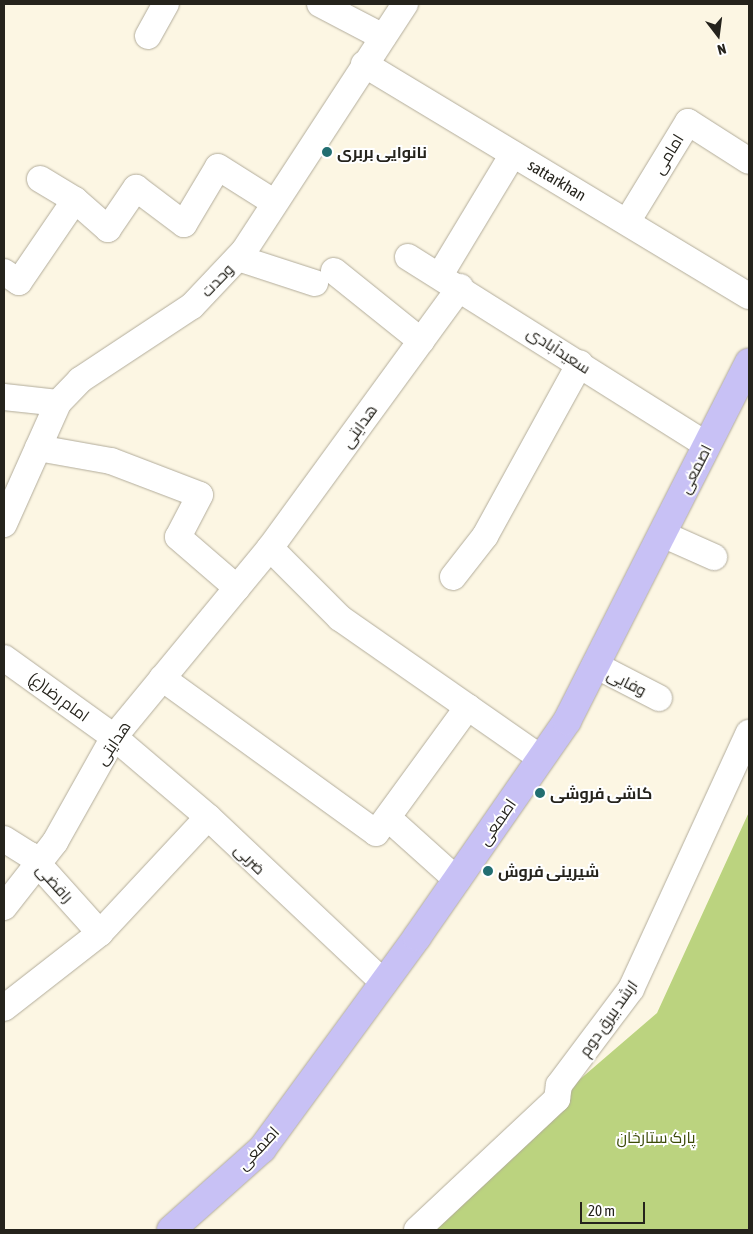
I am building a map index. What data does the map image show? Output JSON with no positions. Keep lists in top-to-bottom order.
{
  "streets": {
    "main road": ["اصمعی"],
    "street": [
      "امامی",
      "sattarkhan",
      "وحدت",
      "سعیدآبادی",
      "هدایتی",
      "وفایی",
      "امام رضا(ع)",
      "ضربی",
      "رافضی",
      "ارشد بیرق دوم"
    ]
  },
  "crossings": [
    ["امامی", "sattarkhan"],
    ["sattarkhan", "وحدت"],
    ["sattarkhan", "هدایتی"],
    ["سعیدآبادی", "هدایتی"],
    ["سعیدآبادی", "اصمعی"],
    ["هدایتی", "امام رضا(ع)"],
    ["هدایتی", "ضربی"],
    ["هدایتی", "رافضی"],
    ["اصمعی", "وفایی"],
    ["اصمعی", "ضربی"],
    ["امام رضا(ع)", "ضربی"]
  ],
  "parks": ["پارک ستارخان"],
  "places": ["نانوایی بربری", "کاشی فروشی", "شیرینی فروش"],
  "scale_bar": "20 m",
  "north": "bottom"
}
